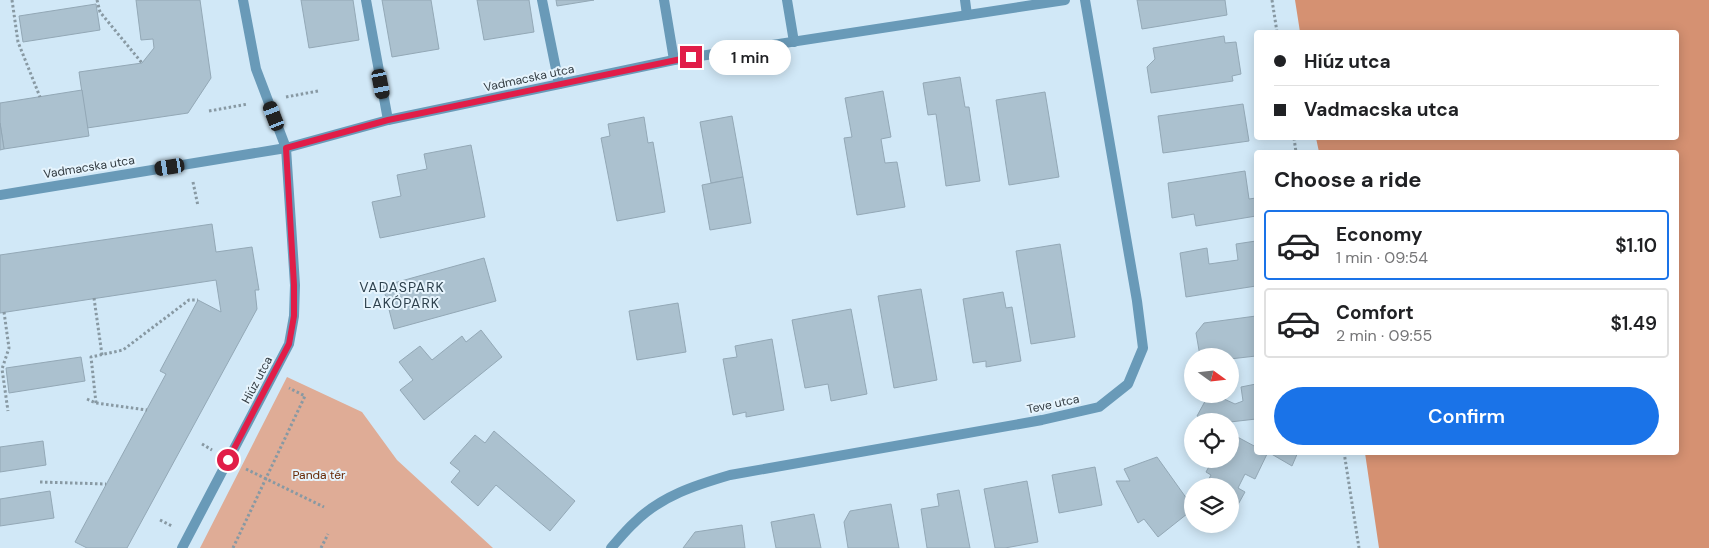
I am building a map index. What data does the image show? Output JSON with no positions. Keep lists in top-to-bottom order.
{
  "streets": {
    "street": ["Vadmacska utca", "Hiúz utca", "Teve utca"]
  },
  "crossings": [
    ["Vadmacska utca", "Hiúz utca"]
  ],
  "districts": ["VADASPARK LAKÓPARK"],
  "parks": ["Panda tér"],
  "north": "right",
  "page": {
    "banner": ["Hiúz utca", "Vadmacska utca"],
    "bubble": "1 min",
    "heading": "Choose a ride",
    "list": [
      {
        "name": "Economy",
        "note": "1 min · 09:54",
        "value": "$1.10"
      },
      {
        "name": "Comfort",
        "note": "2 min · 09:55",
        "value": "$1.49"
      }
    ],
    "buttons": "Confirm"
  }
}
